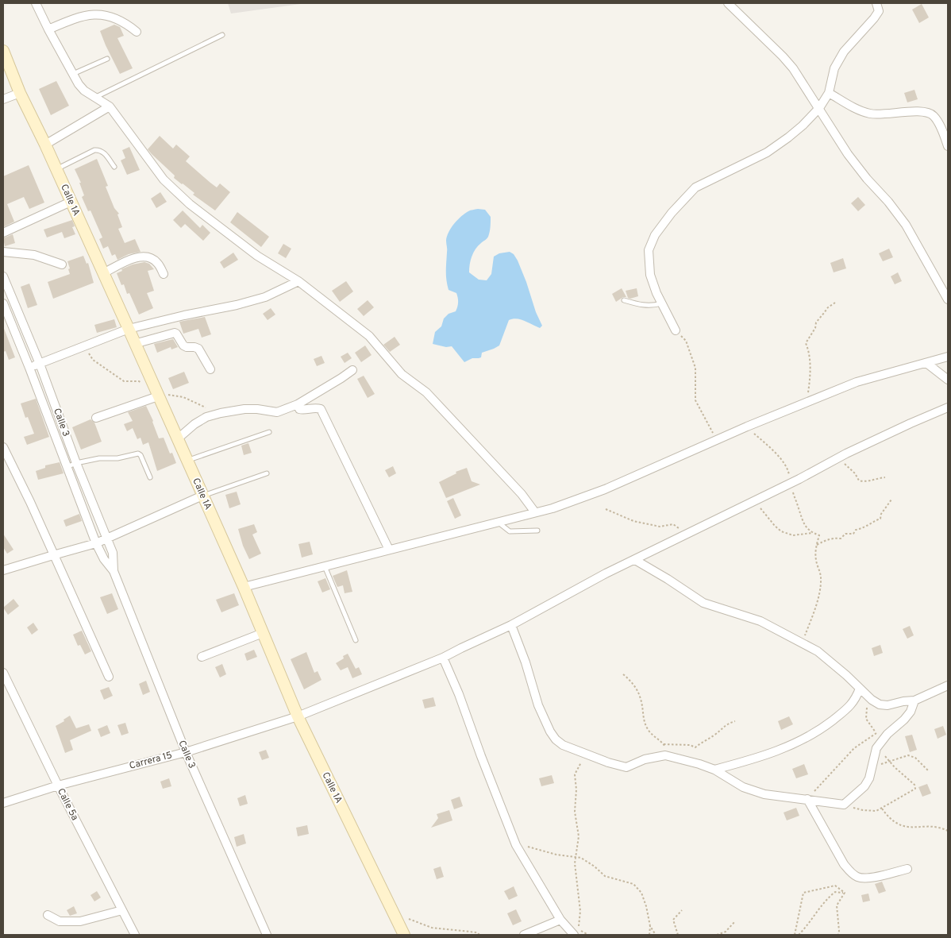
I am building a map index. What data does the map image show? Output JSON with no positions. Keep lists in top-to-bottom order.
{
  "streets": {
    "street": [
      "Calle 1A",
      "Calle 3",
      "Carrera 15",
      "Calle 5a"
    ]
  },
  "crossings": [
    ["Calle 1A", "Carrera 15"],
    ["Calle 3", "Carrera 15"],
    ["Carrera 15", "Calle 5a"]
  ]
}
